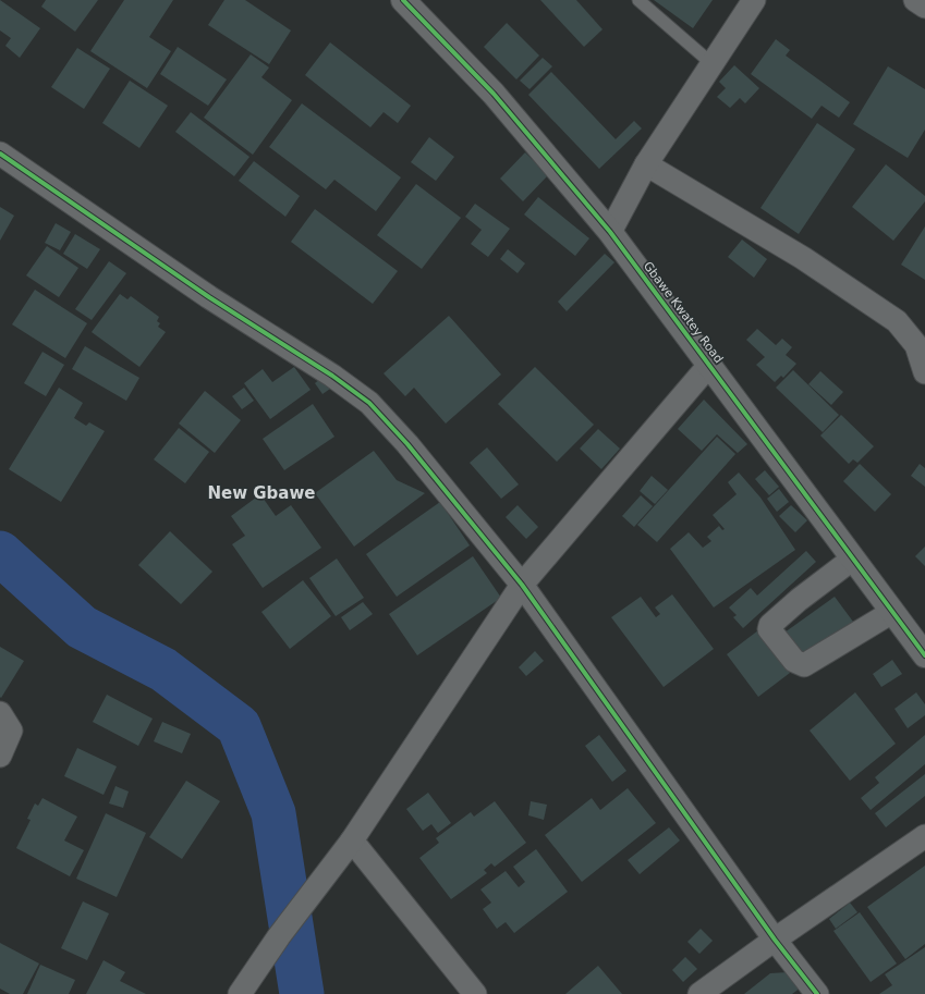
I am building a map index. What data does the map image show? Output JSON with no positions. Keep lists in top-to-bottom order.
{
  "streets": {
    "street": ["Gbawe Kwatey Road"]
  },
  "districts": ["New Gbawe"]
}
